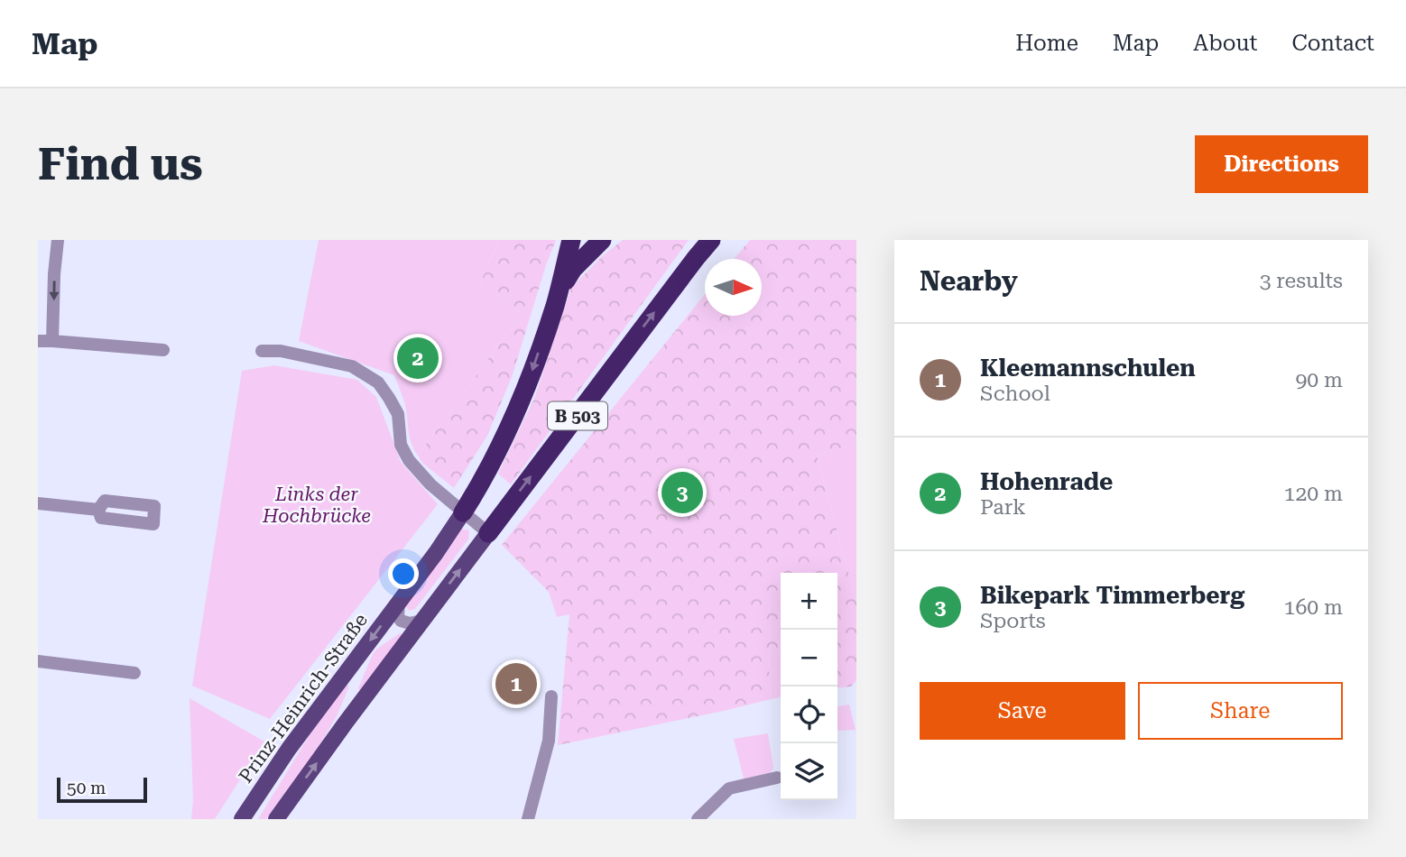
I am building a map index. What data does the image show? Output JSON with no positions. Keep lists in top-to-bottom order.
{
  "streets": {
    "highway": ["B 503"],
    "main road": ["Prinz-Heinrich-Straße"]
  },
  "crossings": [
    ["B 503", "Prinz-Heinrich-Straße"]
  ],
  "parks": ["Links der Hochbrücke"],
  "scale_bar": "50 m",
  "north": "right",
  "page": {
    "header": "Map",
    "nav": [
      "Home",
      "Map",
      "About",
      "Contact"
    ],
    "buttons": [
      "Directions",
      ["Save", "Share"]
    ],
    "title": "Find us",
    "heading": ["Nearby", "3 results"],
    "list": [
      {
        "mark": "1",
        "name": "Kleemannschulen",
        "note": "School",
        "value": "90 m"
      },
      {
        "mark": "2",
        "name": "Hohenrade",
        "note": "Park",
        "value": "120 m"
      },
      {
        "mark": "3",
        "name": "Bikepark Timmerberg",
        "note": "Sports",
        "value": "160 m"
      }
    ],
    "pins": ["2", "3", "1"],
    "map_buttons": ["+", "−"],
    "scale": "50 m"
  }
}
